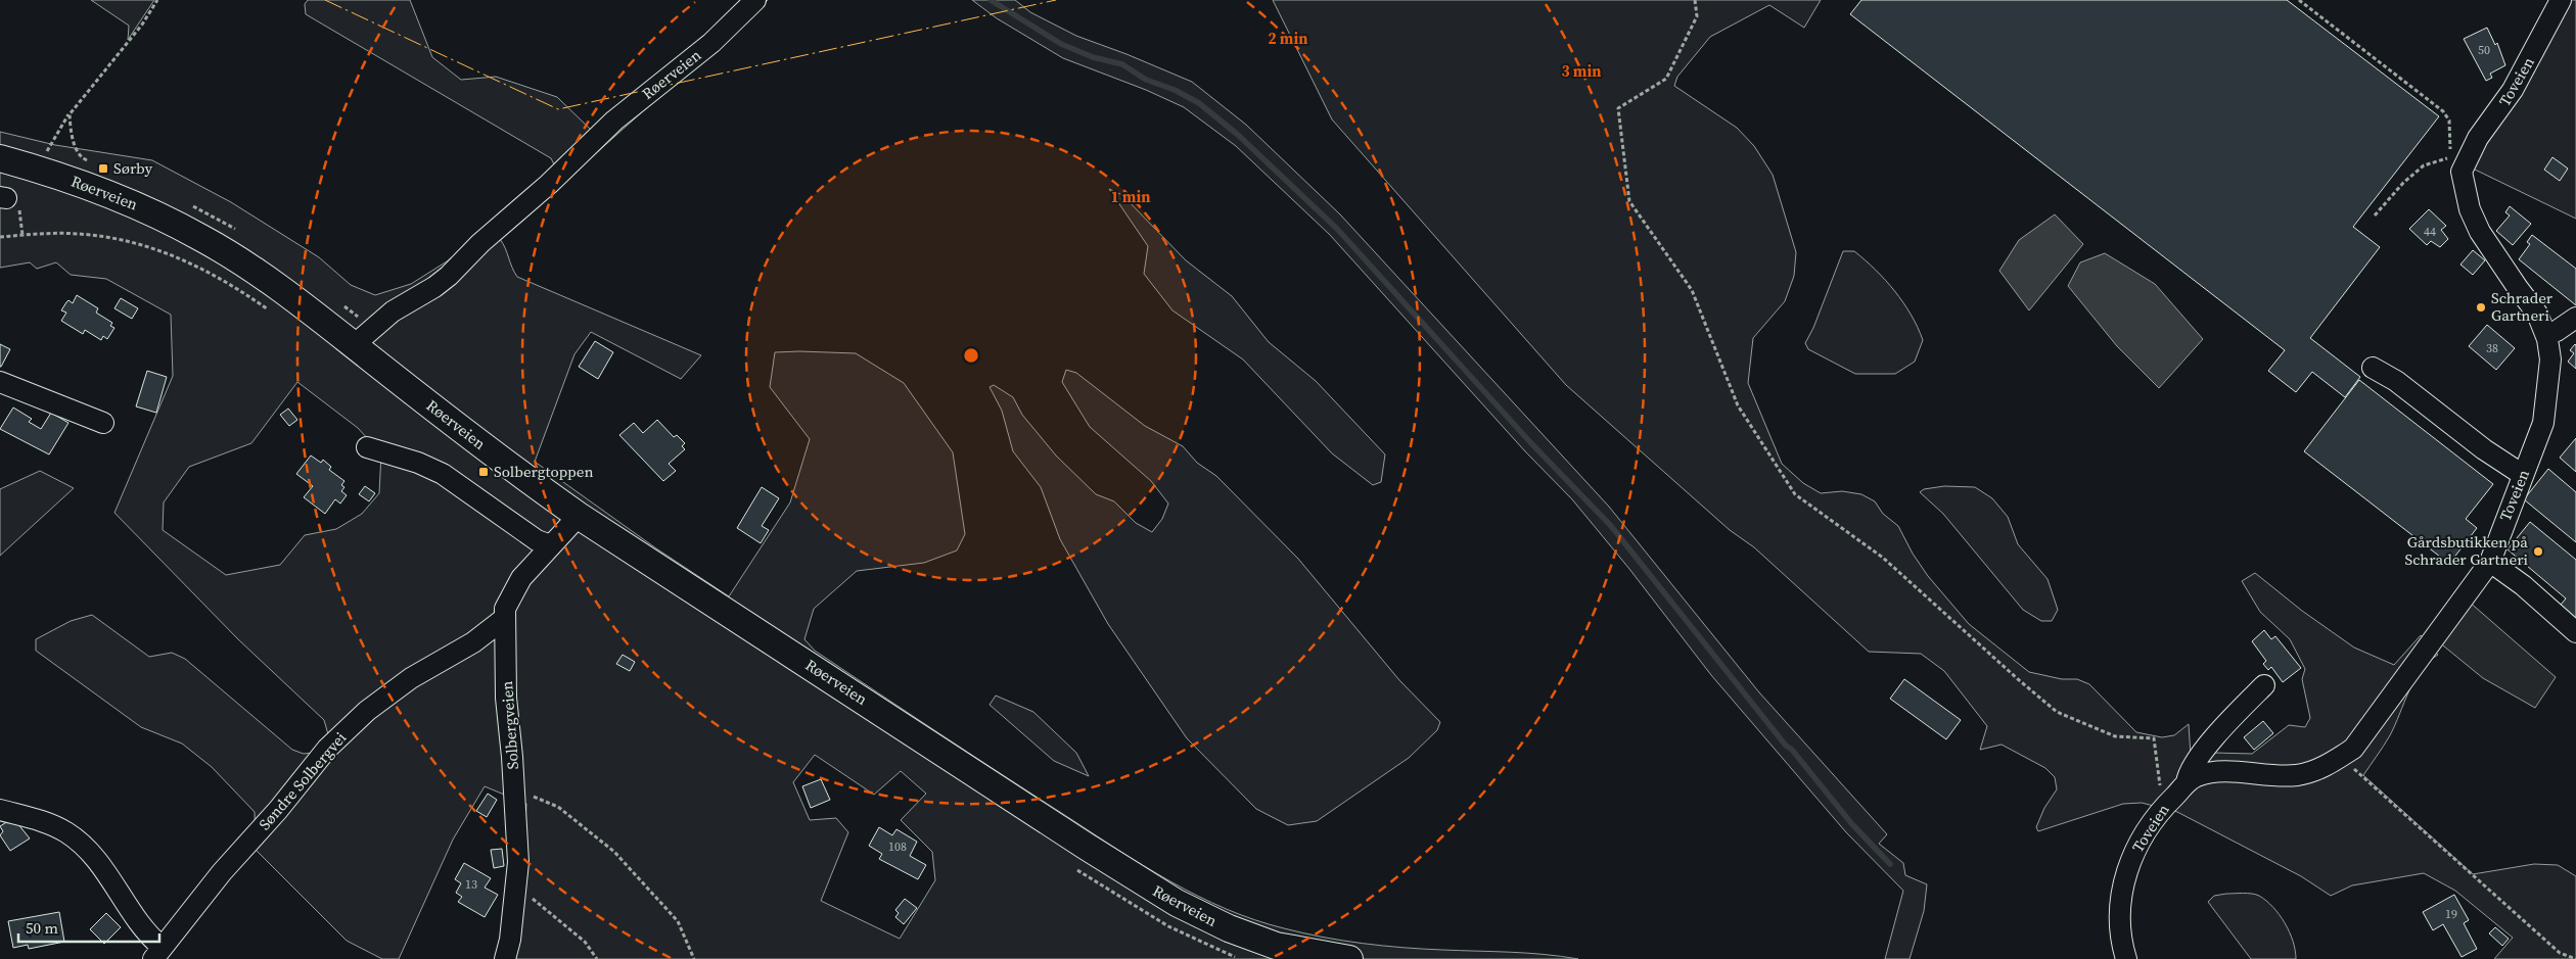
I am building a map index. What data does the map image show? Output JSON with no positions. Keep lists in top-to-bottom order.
{
  "streets": {
    "main road": ["Røerveien"],
    "street": ["Toveien", "Solbergveien", "Søndre Solbergvei"]
  },
  "crossings": [
    ["Røerveien", "Solbergveien"],
    ["Solbergveien", "Søndre Solbergvei"]
  ],
  "places": {
    "transit": ["Sørby", "Solbergtoppen"],
    "other": ["Schrader Gartneri", "Gårdsbutikken på Schrader Gartneri"]
  },
  "house_numbers": [
    "50",
    "44",
    "38",
    "108",
    "13",
    "19"
  ],
  "scale_bar": "50 m",
  "rings": ["2 min", "3 min", "1 min"]
}
